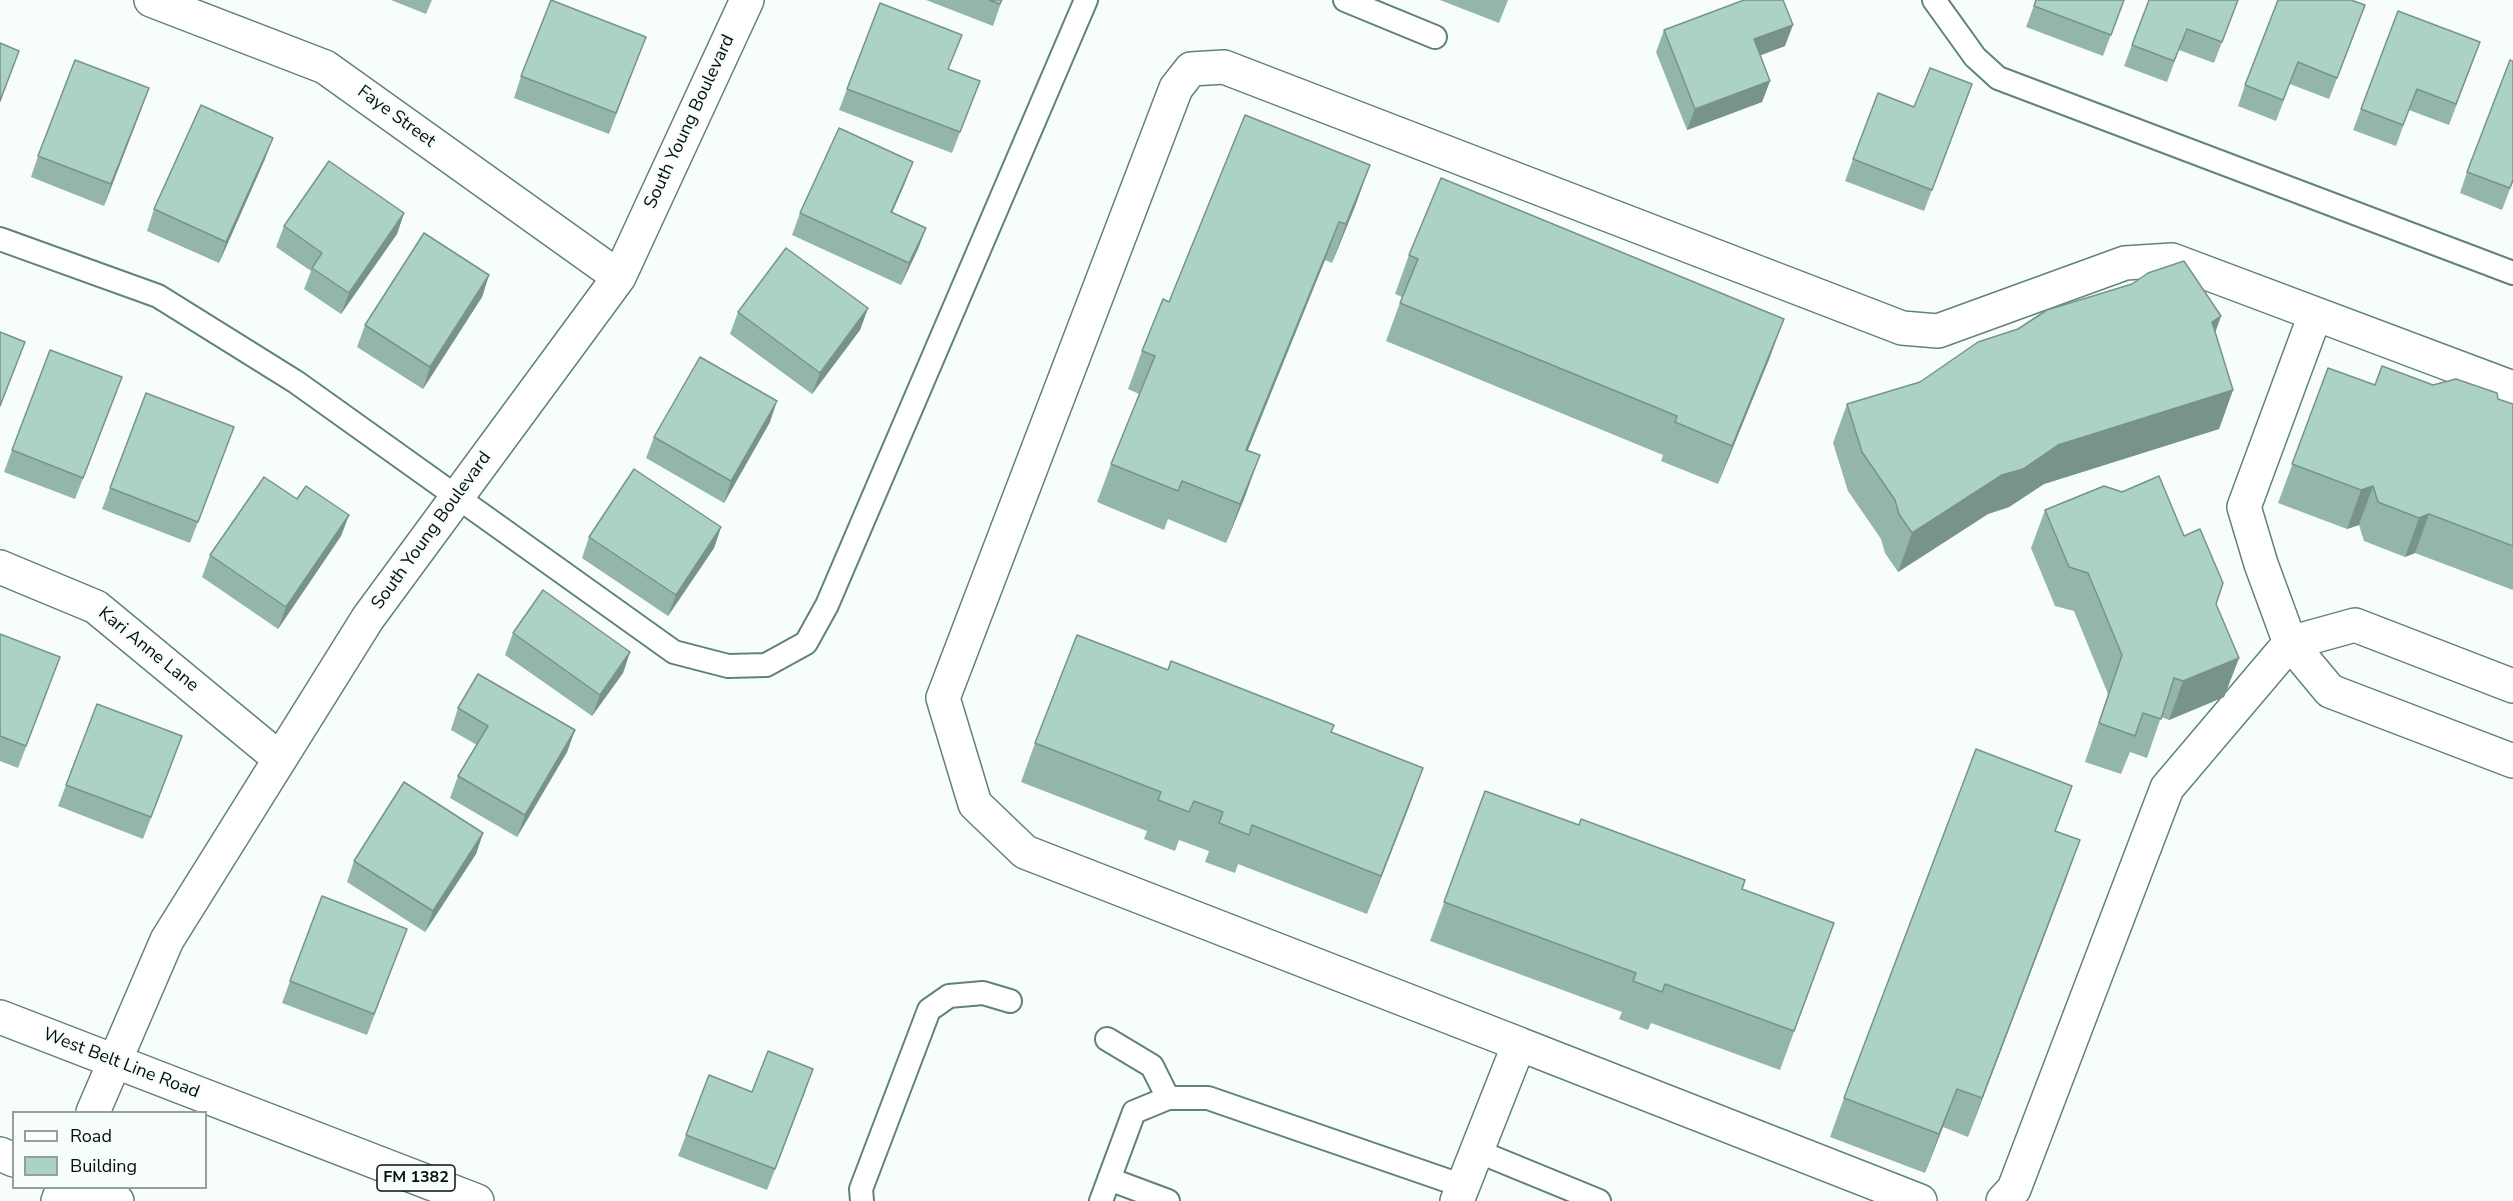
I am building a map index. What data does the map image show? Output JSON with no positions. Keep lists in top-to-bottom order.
{
  "streets": {
    "street": [
      "Faye Street",
      "South Young Boulevard",
      "Kari Anne Lane",
      "West Belt Line Road",
      "FM 1382"
    ]
  },
  "crossings": [
    ["Faye Street", "South Young Boulevard"],
    ["South Young Boulevard", "Kari Anne Lane"],
    ["South Young Boulevard", "West Belt Line Road"]
  ],
  "legend": ["Road", "Building"]
}
